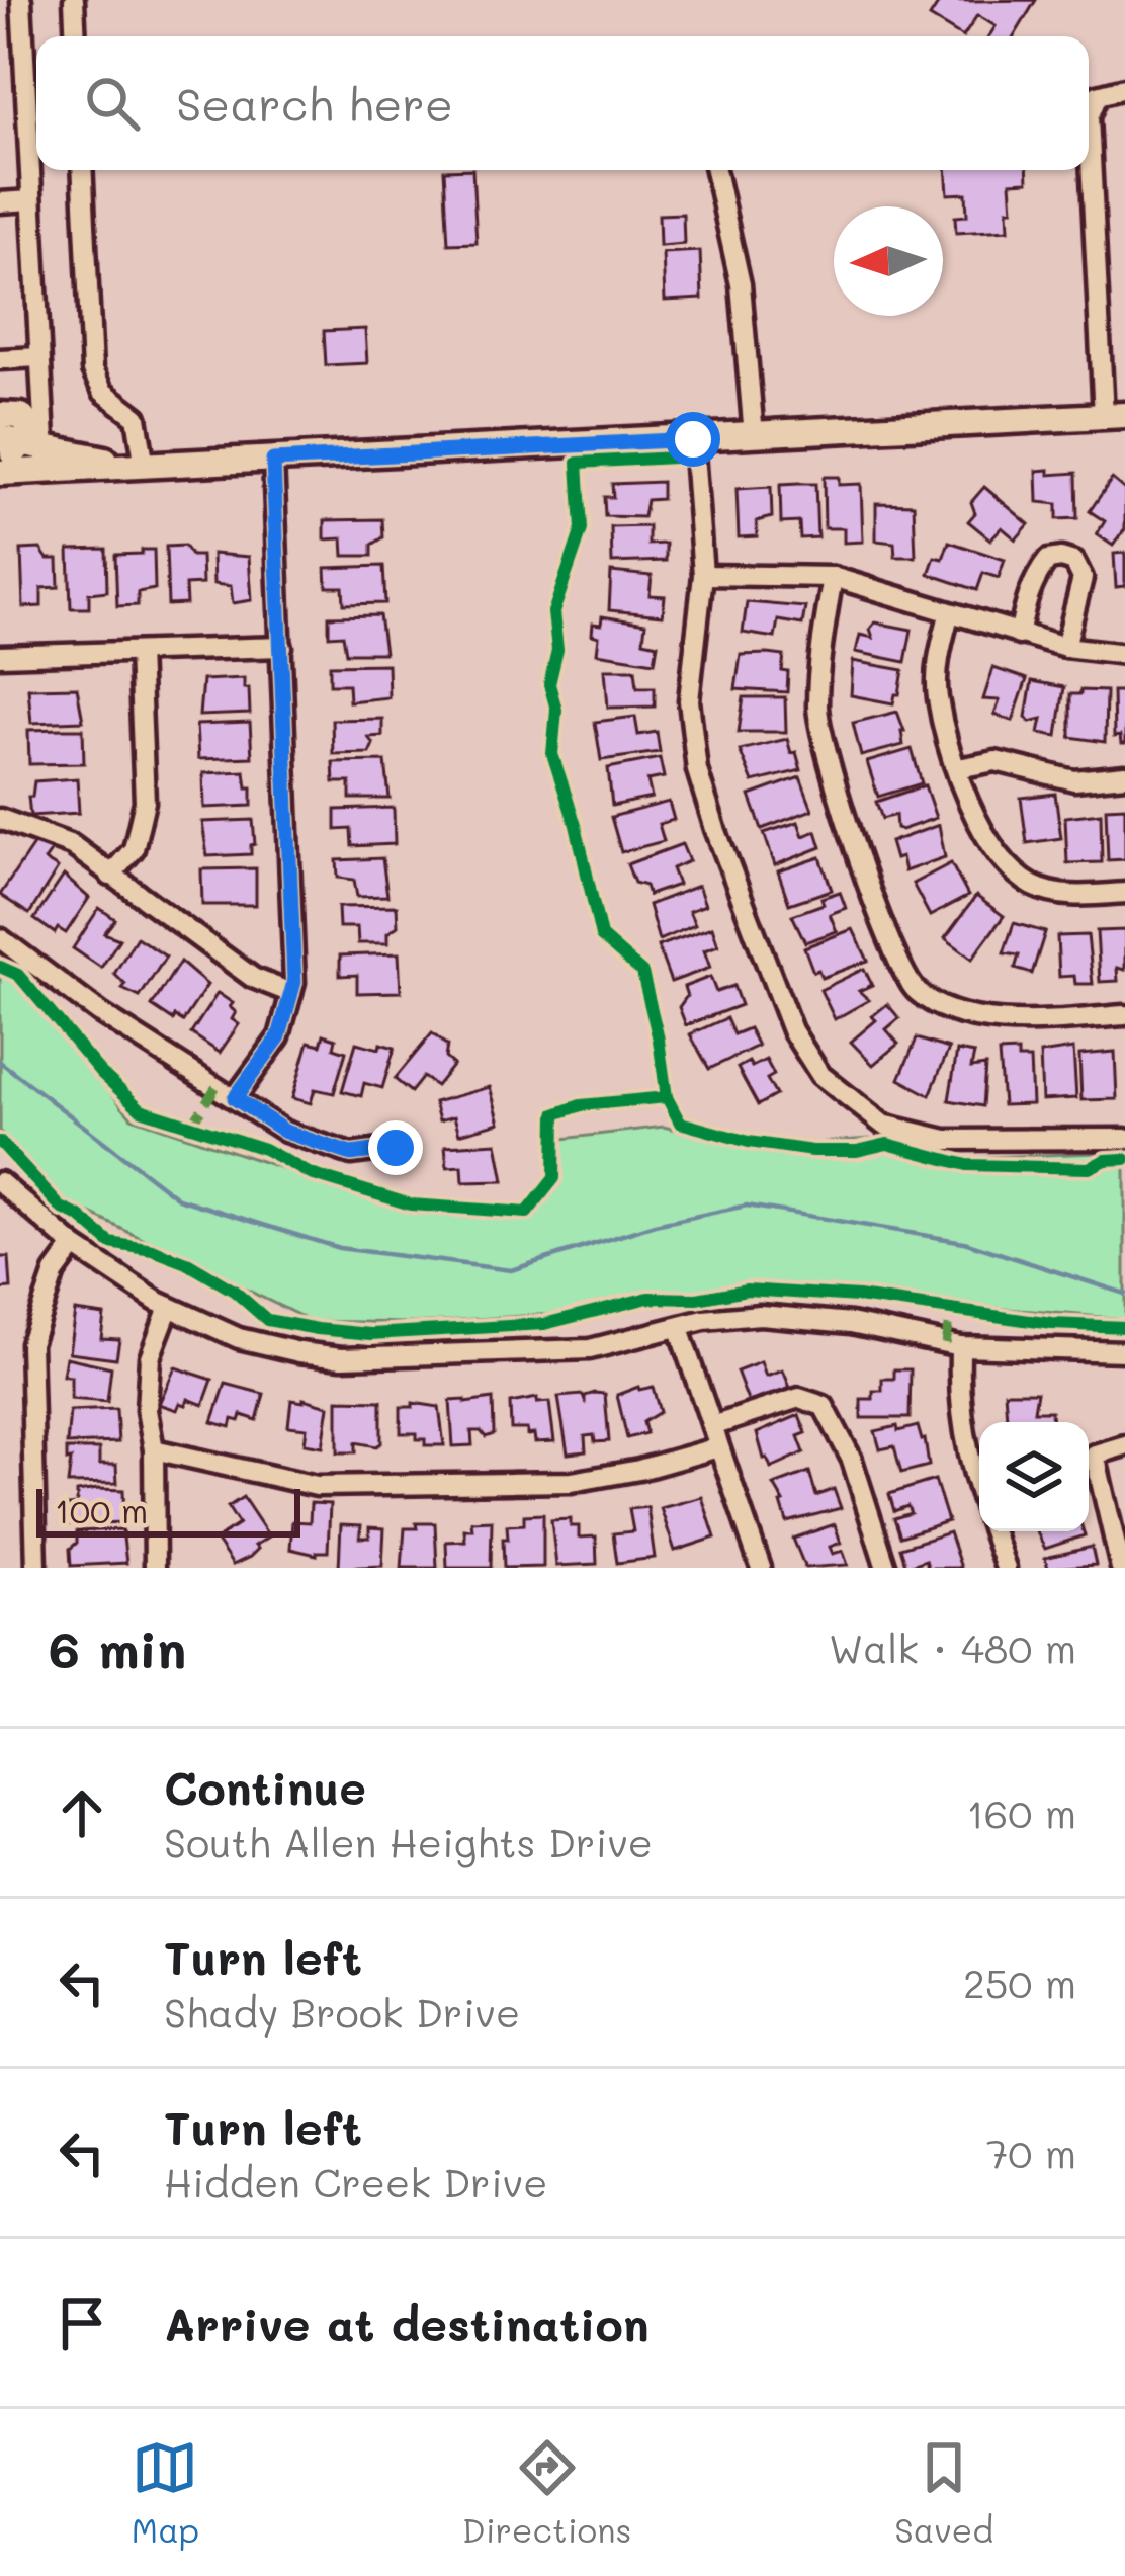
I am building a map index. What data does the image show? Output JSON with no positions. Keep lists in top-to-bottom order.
{
  "scale_bar": "100 m",
  "north": "left",
  "page": {
    "search": "Search here",
    "scale": "100 m",
    "heading": ["6 min", "Walk · 480 m"],
    "list": [
      ["Continue", "South Allen Heights Drive", "160 m"],
      ["Turn left", "Shady Brook Drive", "250 m"],
      ["Turn left", "Hidden Creek Drive", "70 m"],
      "Arrive at destination"
    ],
    "nav": ["Map", "Directions", "Saved"]
  }
}
